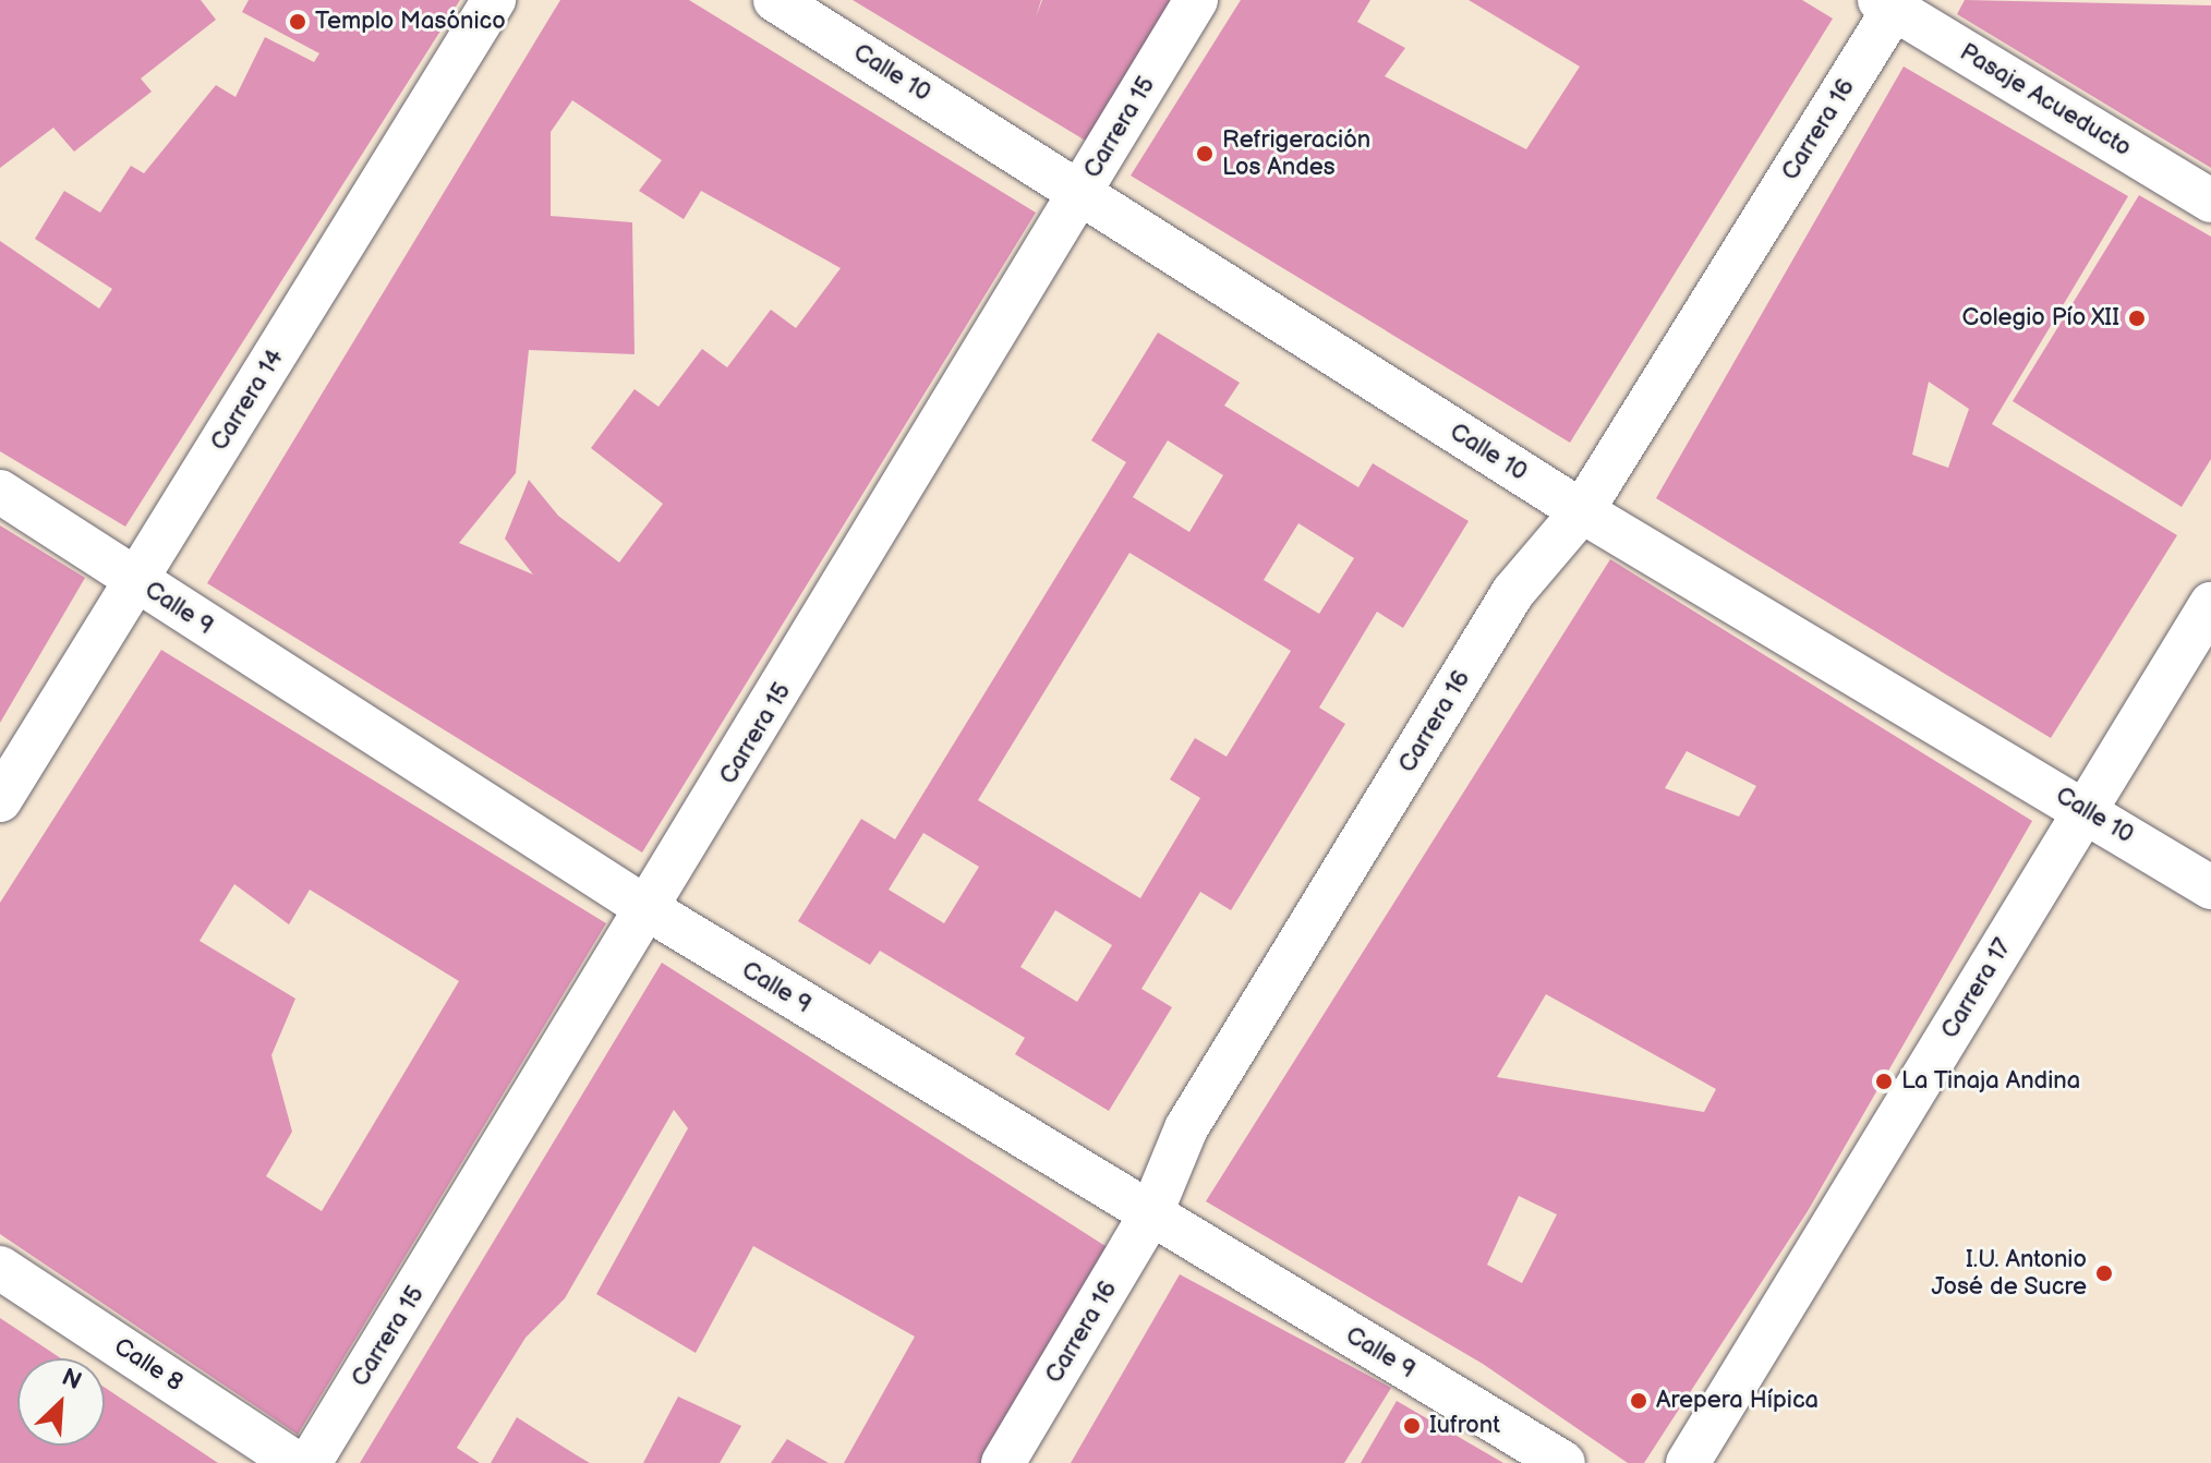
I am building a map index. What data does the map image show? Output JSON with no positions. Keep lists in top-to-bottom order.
{
  "streets": {
    "street": [
      "Calle 10",
      "Pasaje Acueducto",
      "Carrera 15",
      "Carrera 16",
      "Carrera 14",
      "Calle 9",
      "Carrera 17",
      "Calle 8"
    ]
  },
  "crossings": [
    ["Calle 10", "Carrera 15"],
    ["Calle 10", "Carrera 16"],
    ["Calle 10", "Carrera 17"],
    ["Pasaje Acueducto", "Carrera 16"],
    ["Carrera 15", "Calle 9"],
    ["Carrera 16", "Calle 9"],
    ["Carrera 14", "Calle 9"]
  ],
  "places": [
    "Templo Masónico",
    "Refrigeración Los Andes",
    "Colegio Pío XII",
    "La Tinaja Andina",
    "I.U. Antonio José de Sucre",
    "Arepera Hípica",
    "Iufront"
  ],
  "north": "top right"
}
